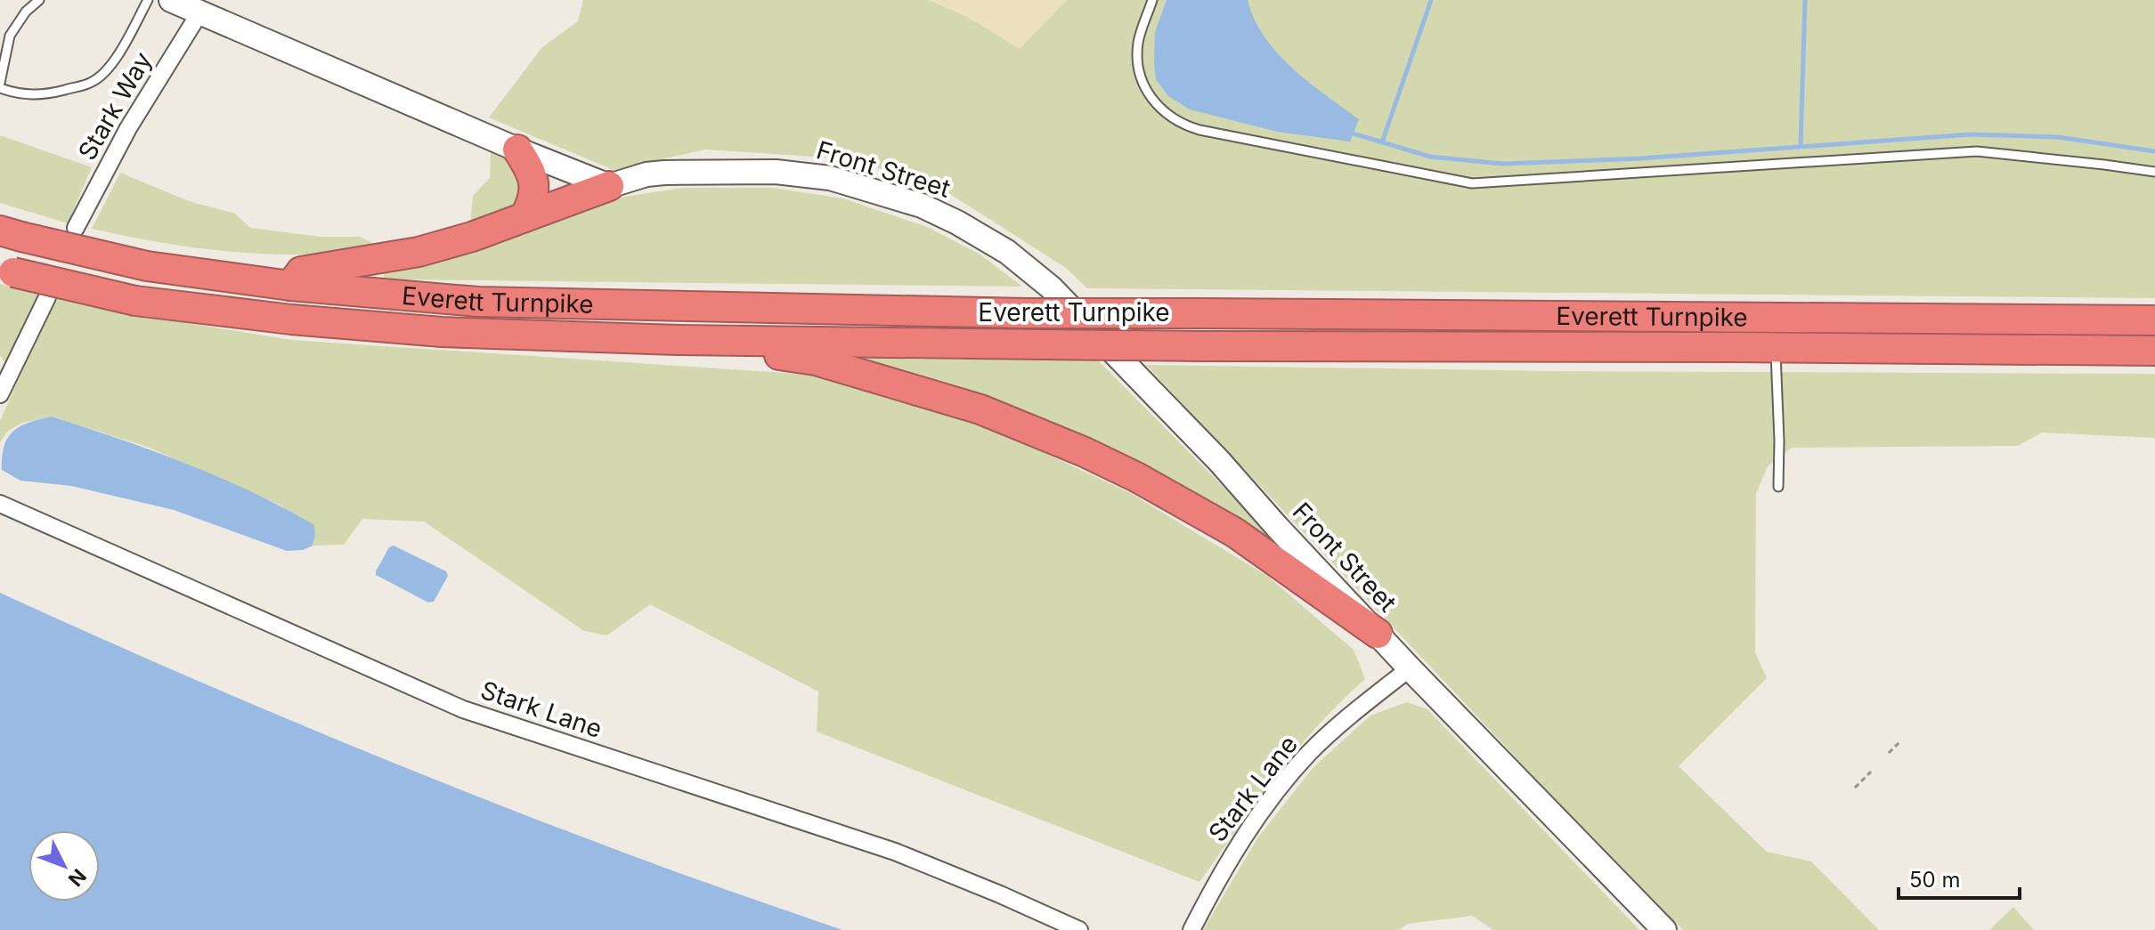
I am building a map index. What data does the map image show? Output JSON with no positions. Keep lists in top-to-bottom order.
{
  "streets": {
    "highway": ["Everett Turnpike"],
    "main road": ["Front Street"],
    "street": ["Stark Way", "Stark Lane"]
  },
  "crossings": [
    ["Front Street", "Stark Lane"]
  ],
  "scale_bar": "50 m",
  "north": "bottom right"
}
